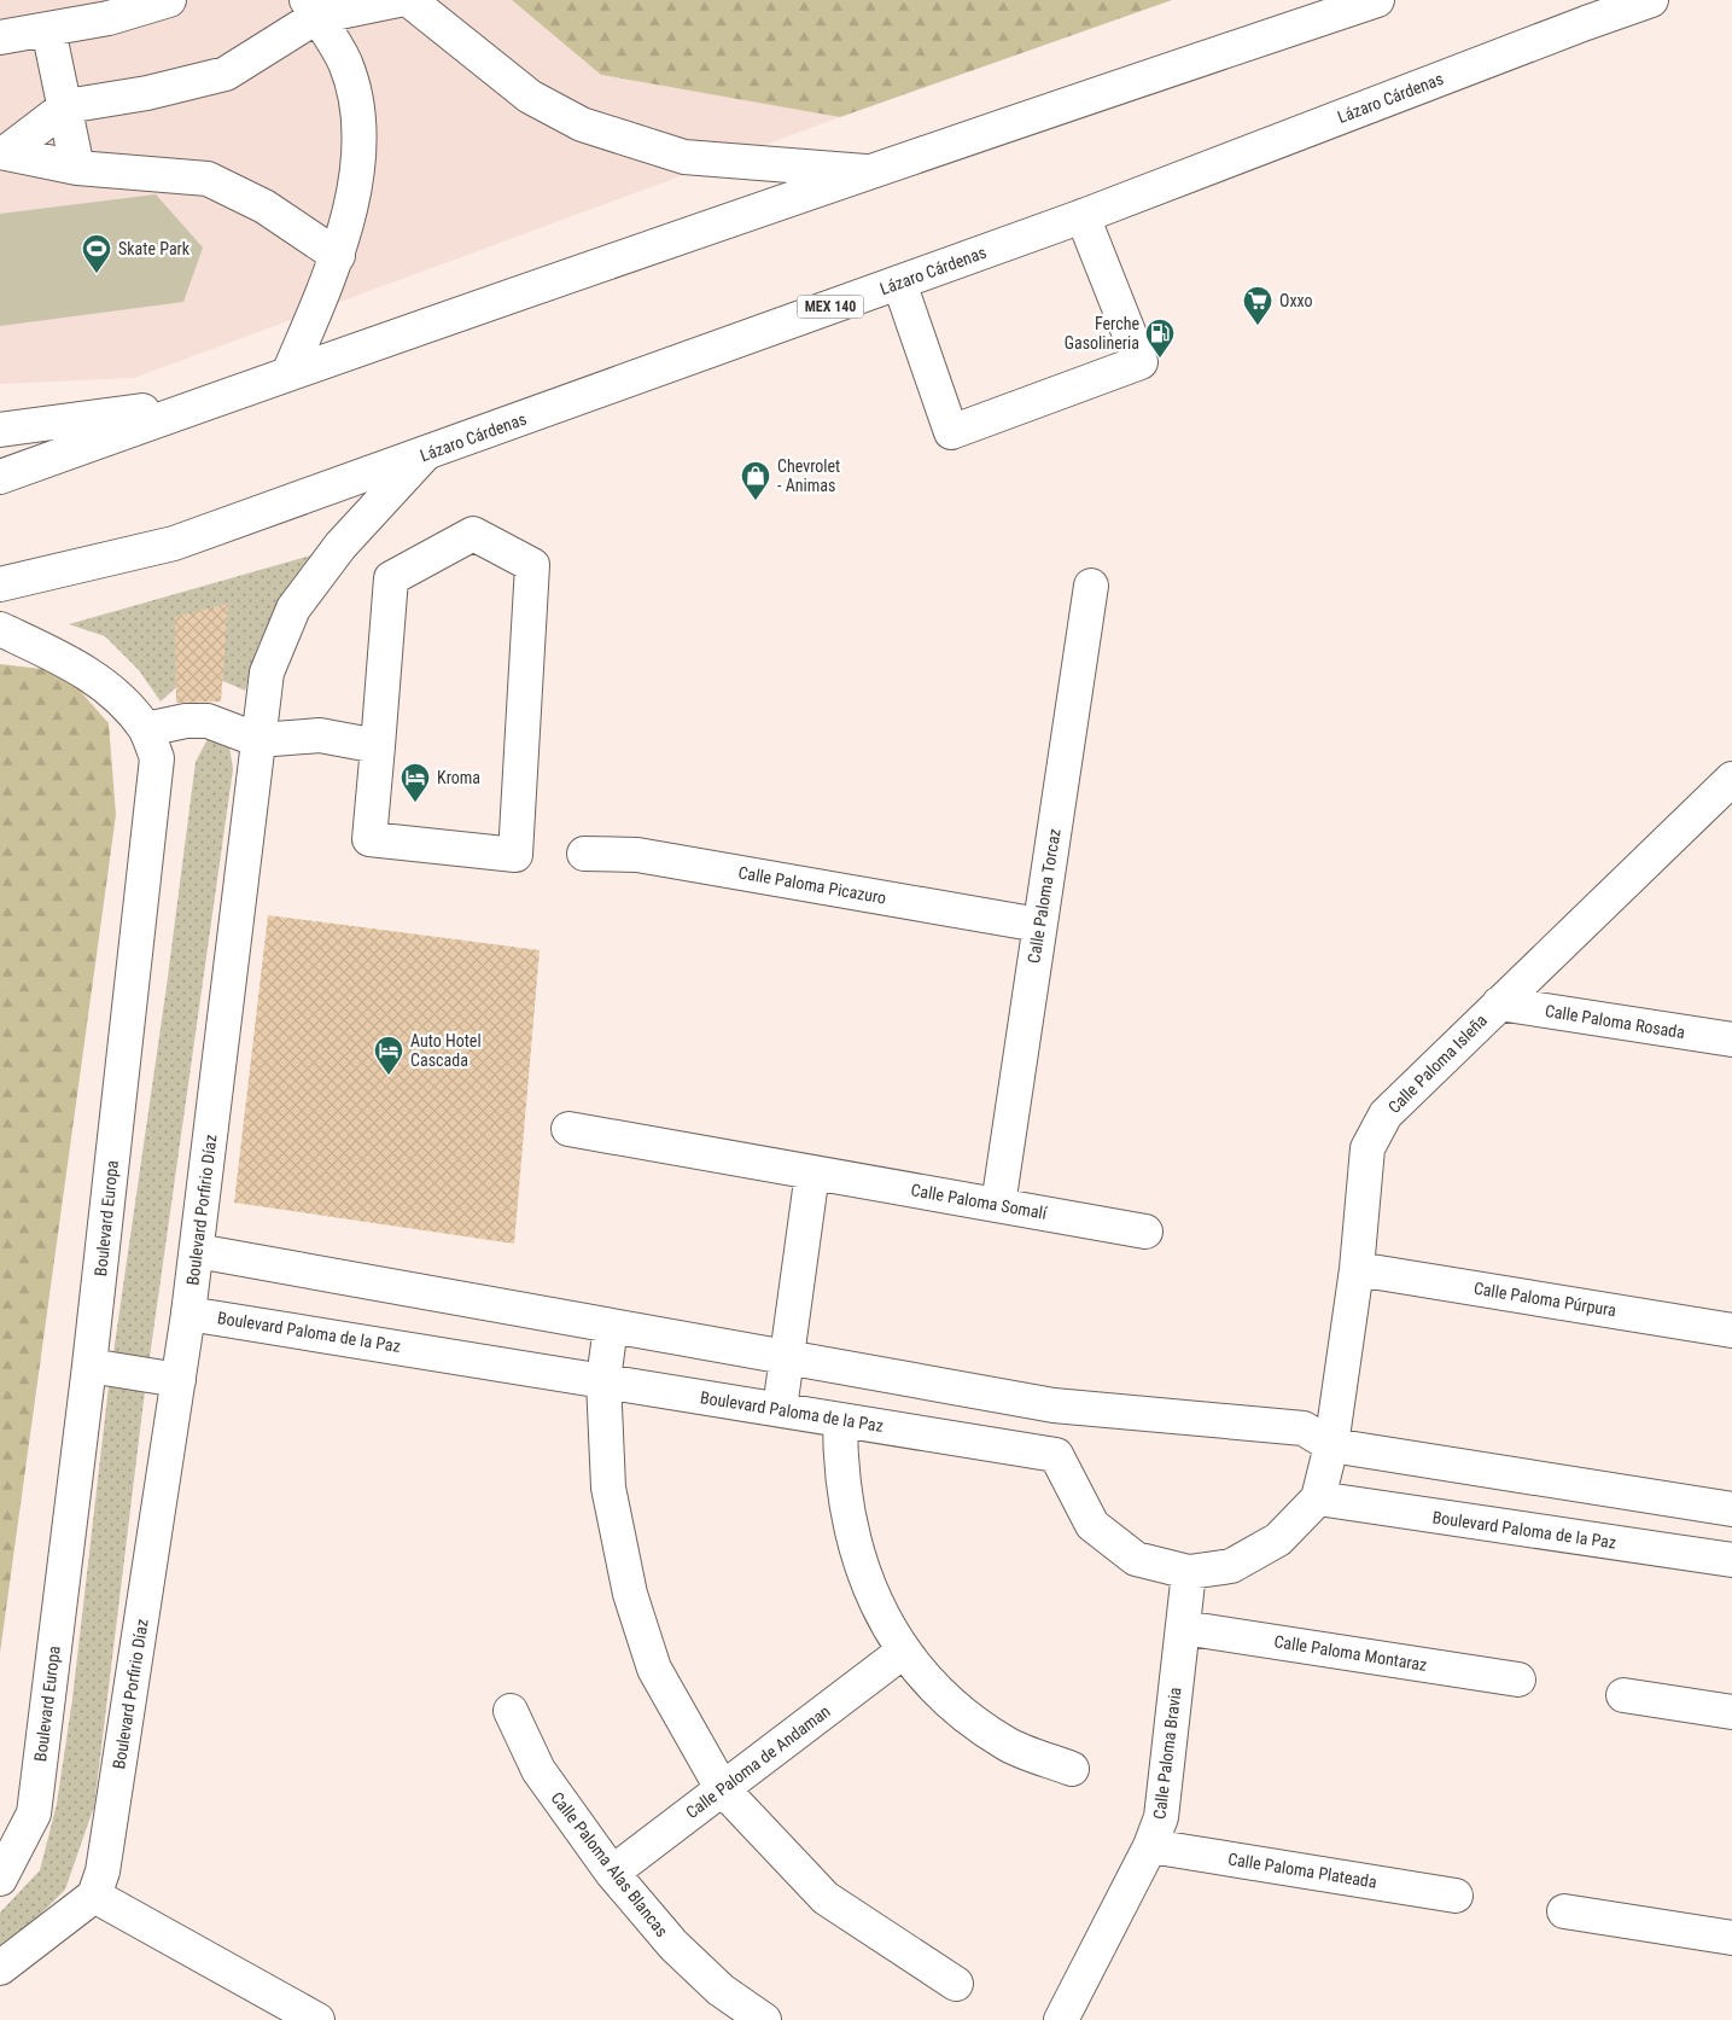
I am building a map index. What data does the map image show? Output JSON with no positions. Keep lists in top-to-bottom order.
{
  "streets": {
    "main road": [
      "Lázaro Cárdenas",
      "MEX 140",
      "Calle Paloma Picazuro",
      "Calle Paloma Torcaz",
      "Calle Paloma Rosada",
      "Calle Paloma Isleña",
      "Calle Paloma Somalí",
      "Boulevard Porfirio Díaz",
      "Boulevard Europa",
      "Calle Paloma Púrpura",
      "Boulevard Paloma de la Paz",
      "Calle Paloma Montaraz",
      "Calle Paloma Bravia",
      "Calle Paloma de Andaman",
      "Calle Paloma Alas Blancas",
      "Calle Paloma Plateada"
    ]
  },
  "crossings": [
    ["Lázaro Cárdenas", "Boulevard Porfirio Díaz"],
    ["Calle Paloma Picazuro", "Calle Paloma Torcaz"],
    ["Calle Paloma Torcaz", "Calle Paloma Somalí"],
    ["Calle Paloma Rosada", "Calle Paloma Isleña"],
    ["Calle Paloma Isleña", "Calle Paloma Púrpura"],
    ["Boulevard Porfirio Díaz", "Boulevard Paloma de la Paz"],
    ["Boulevard Paloma de la Paz", "Calle Paloma Bravia"],
    ["Calle Paloma Montaraz", "Calle Paloma Bravia"],
    ["Calle Paloma Bravia", "Calle Paloma Plateada"],
    ["Calle Paloma de Andaman", "Calle Paloma Alas Blancas"]
  ],
  "places": {
    "sports": ["Skate Park"],
    "supermarket": ["Oxxo"],
    "fuel station": ["Ferche Gasolineria"],
    "shop": ["Chevrolet - Animas"],
    "hotel": ["Kroma", "Auto Hotel Cascada"]
  }
}
